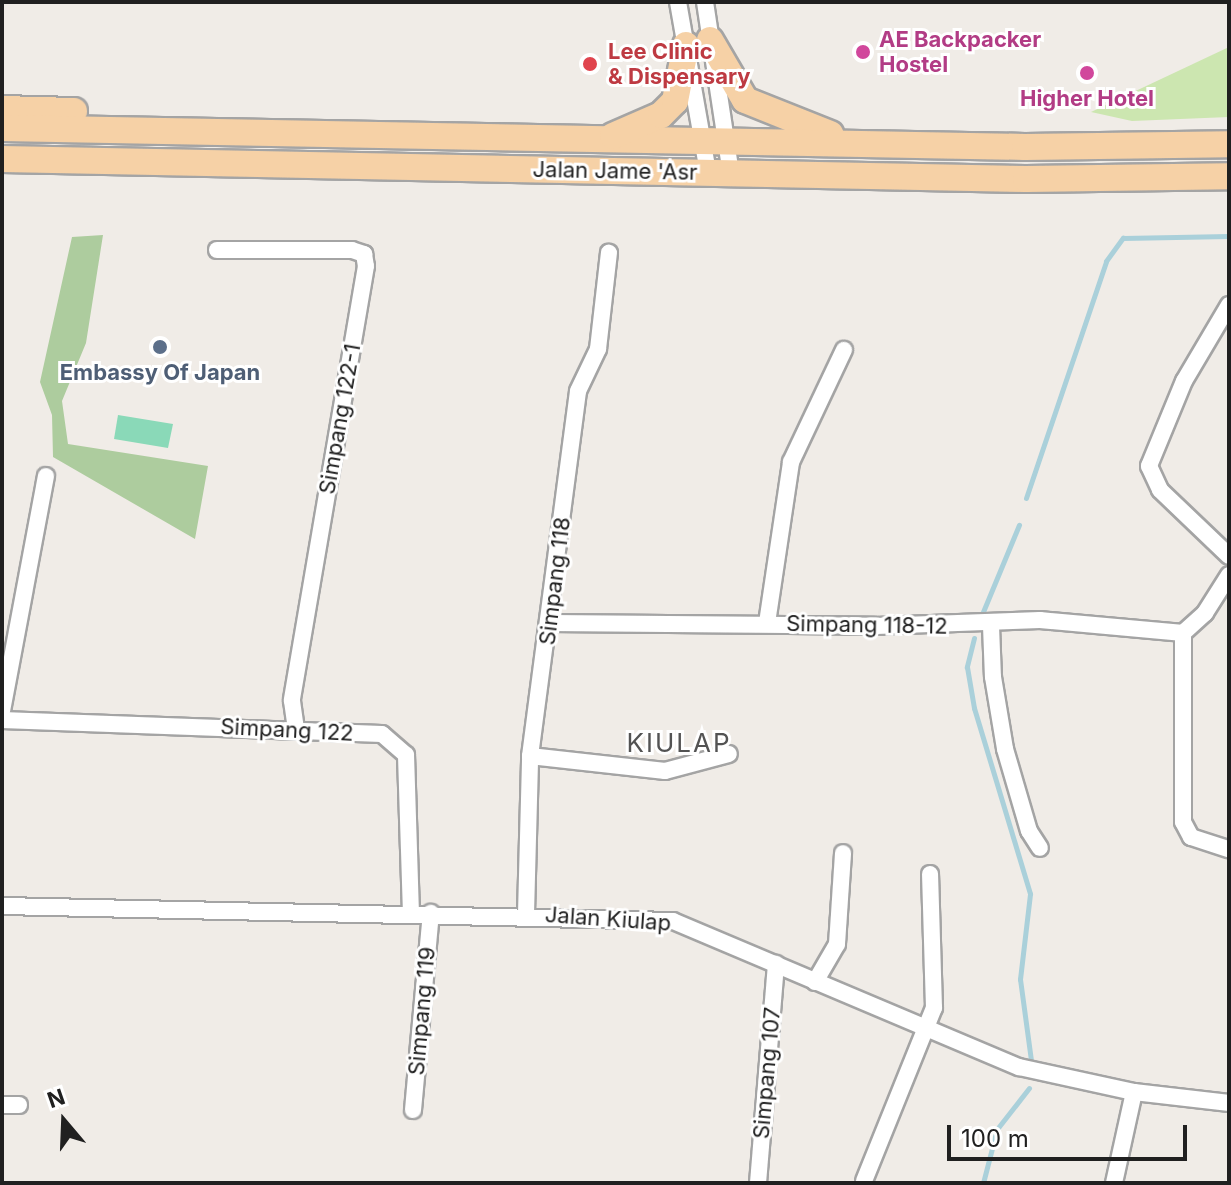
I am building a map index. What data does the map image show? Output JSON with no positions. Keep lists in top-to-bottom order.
{
  "streets": {
    "main road": ["Jalan Jame 'Asr"],
    "street": [
      "Simpang 122-1",
      "Simpang 118",
      "Simpang 118-12",
      "Simpang 122",
      "Jalan Kiulap",
      "Simpang 119",
      "Simpang 107"
    ]
  },
  "crossings": [
    ["Simpang 122-1", "Simpang 122"],
    ["Simpang 118", "Simpang 118-12"],
    ["Simpang 118", "Jalan Kiulap"],
    ["Simpang 122", "Jalan Kiulap"],
    ["Jalan Kiulap", "Simpang 119"],
    ["Jalan Kiulap", "Simpang 107"]
  ],
  "districts": ["KIULAP"],
  "places": [
    "AE Backpacker Hostel",
    "Lee Clinic & Dispensary",
    "Higher Hotel",
    "Embassy Of Japan"
  ],
  "scale_bar": "100 m",
  "north": "top"
}
